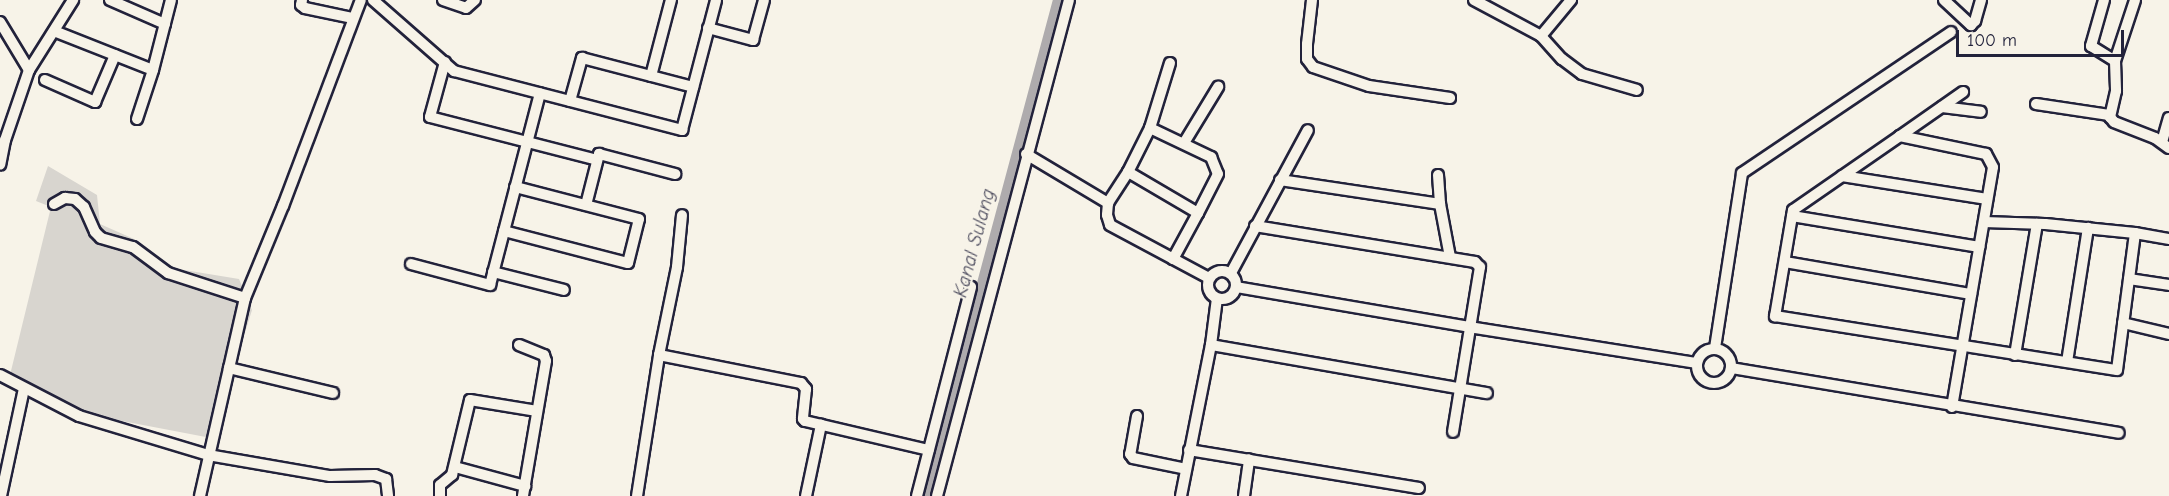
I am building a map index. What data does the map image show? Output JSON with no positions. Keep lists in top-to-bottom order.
{
  "water": ["Kanal Sulang"],
  "scale_bar": "100 m"
}
